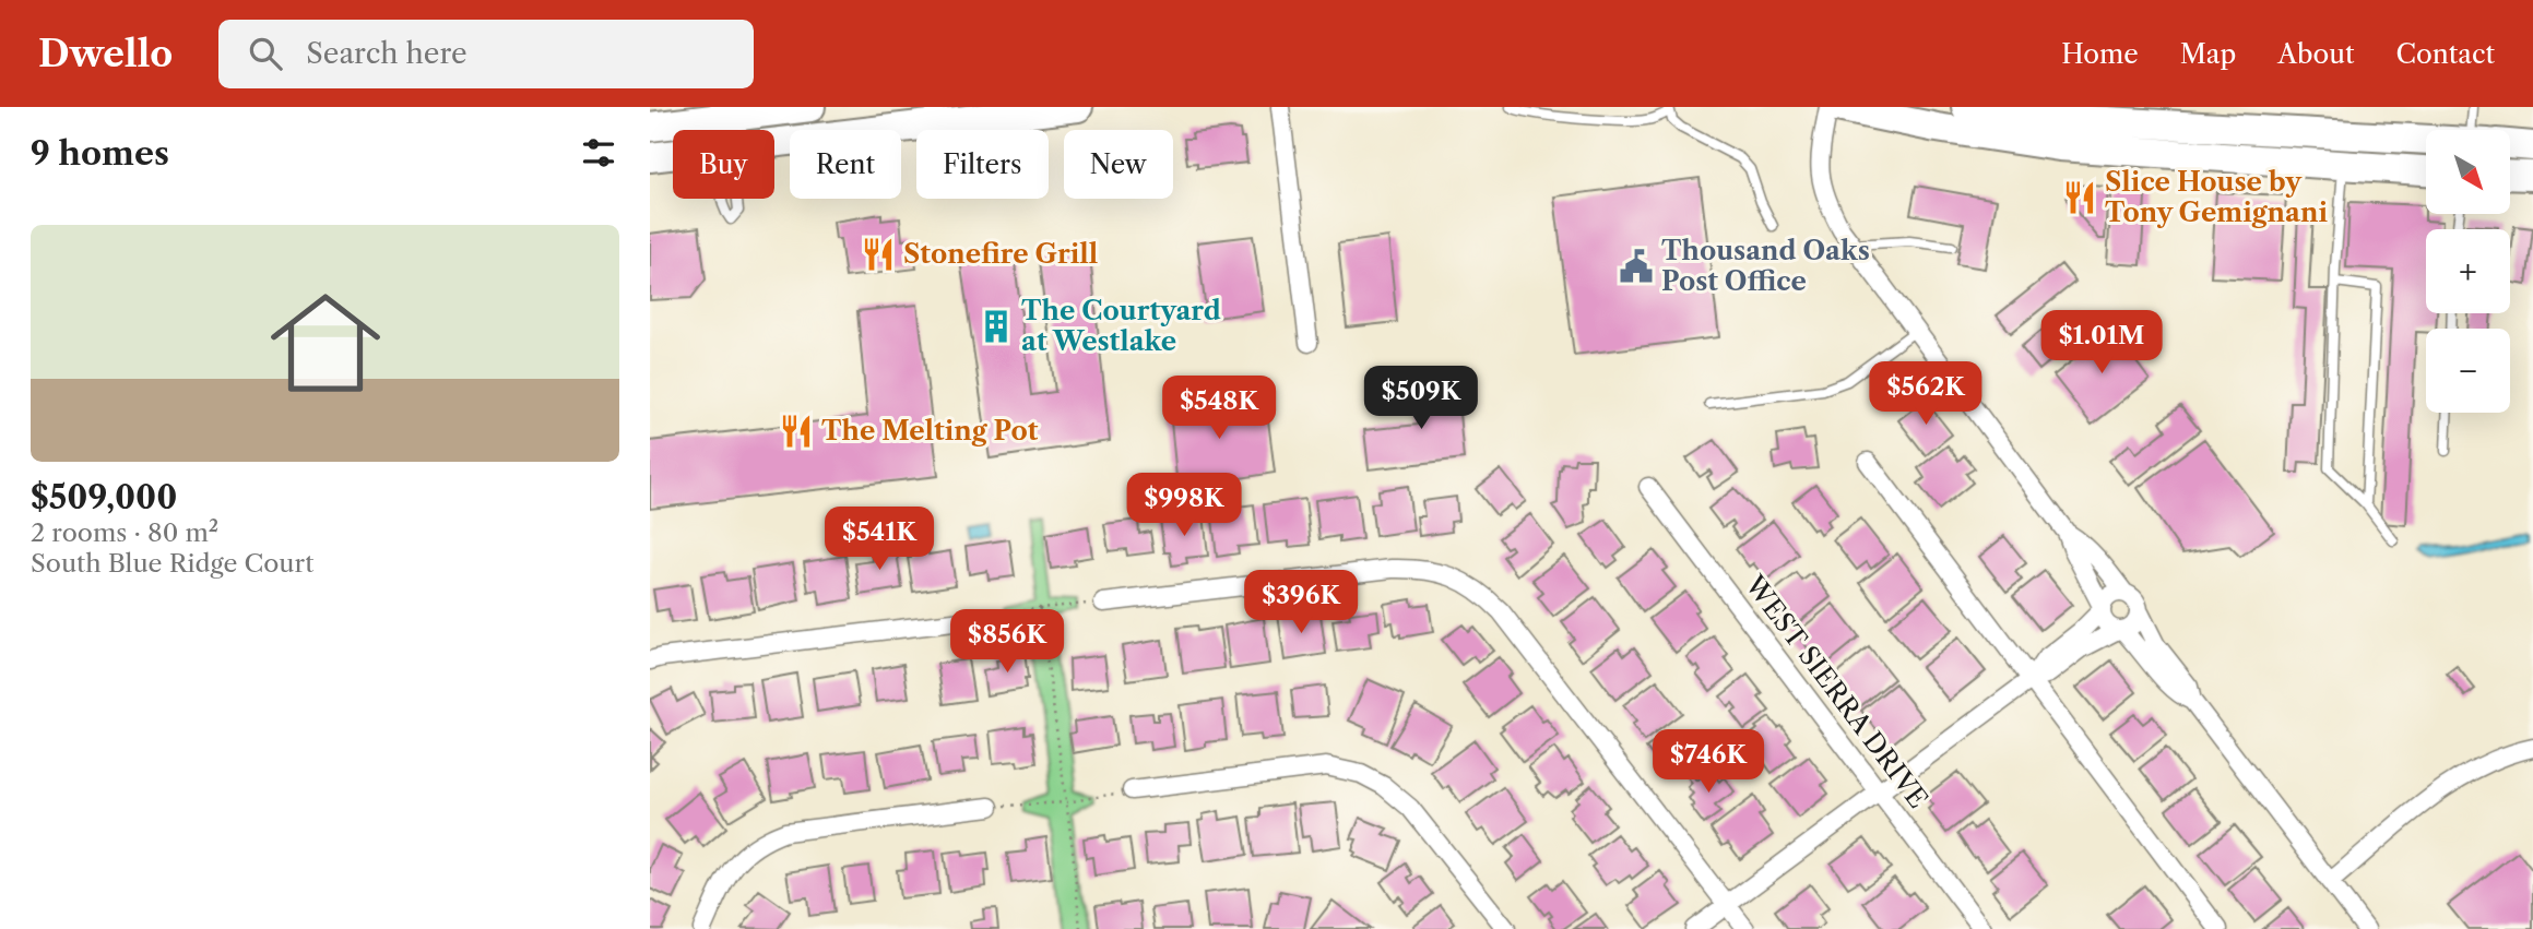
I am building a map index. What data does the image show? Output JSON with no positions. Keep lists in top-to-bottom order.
{
  "streets": {
    "street": ["WEST SIERRA DRIVE"]
  },
  "places": {
    "restaurant": ["Slice House by Tony Gemignani", "Stonefire Grill", "The Melting Pot"],
    "public building": ["Thousand Oaks Post Office"],
    "building": ["The Courtyard at Westlake"]
  },
  "north": "bottom right",
  "page": {
    "header": "Dwello",
    "search": "Search here",
    "nav": [
      "Home",
      "Map",
      "About",
      "Contact"
    ],
    "heading": "9 homes",
    "map_buttons": ["+", "−"],
    "chip": [
      "Buy",
      "Rent",
      "Filters",
      "New"
    ],
    "list": [
      {
        "name": "$509,000",
        "note": "2 rooms · 80 m² · South Blue Ridge Court"
      }
    ],
    "price": [
      "$1.01M",
      "$562K",
      "$509K",
      "$548K",
      "$998K",
      "$541K",
      "$396K",
      "$856K",
      "$746K"
    ]
  }
}
